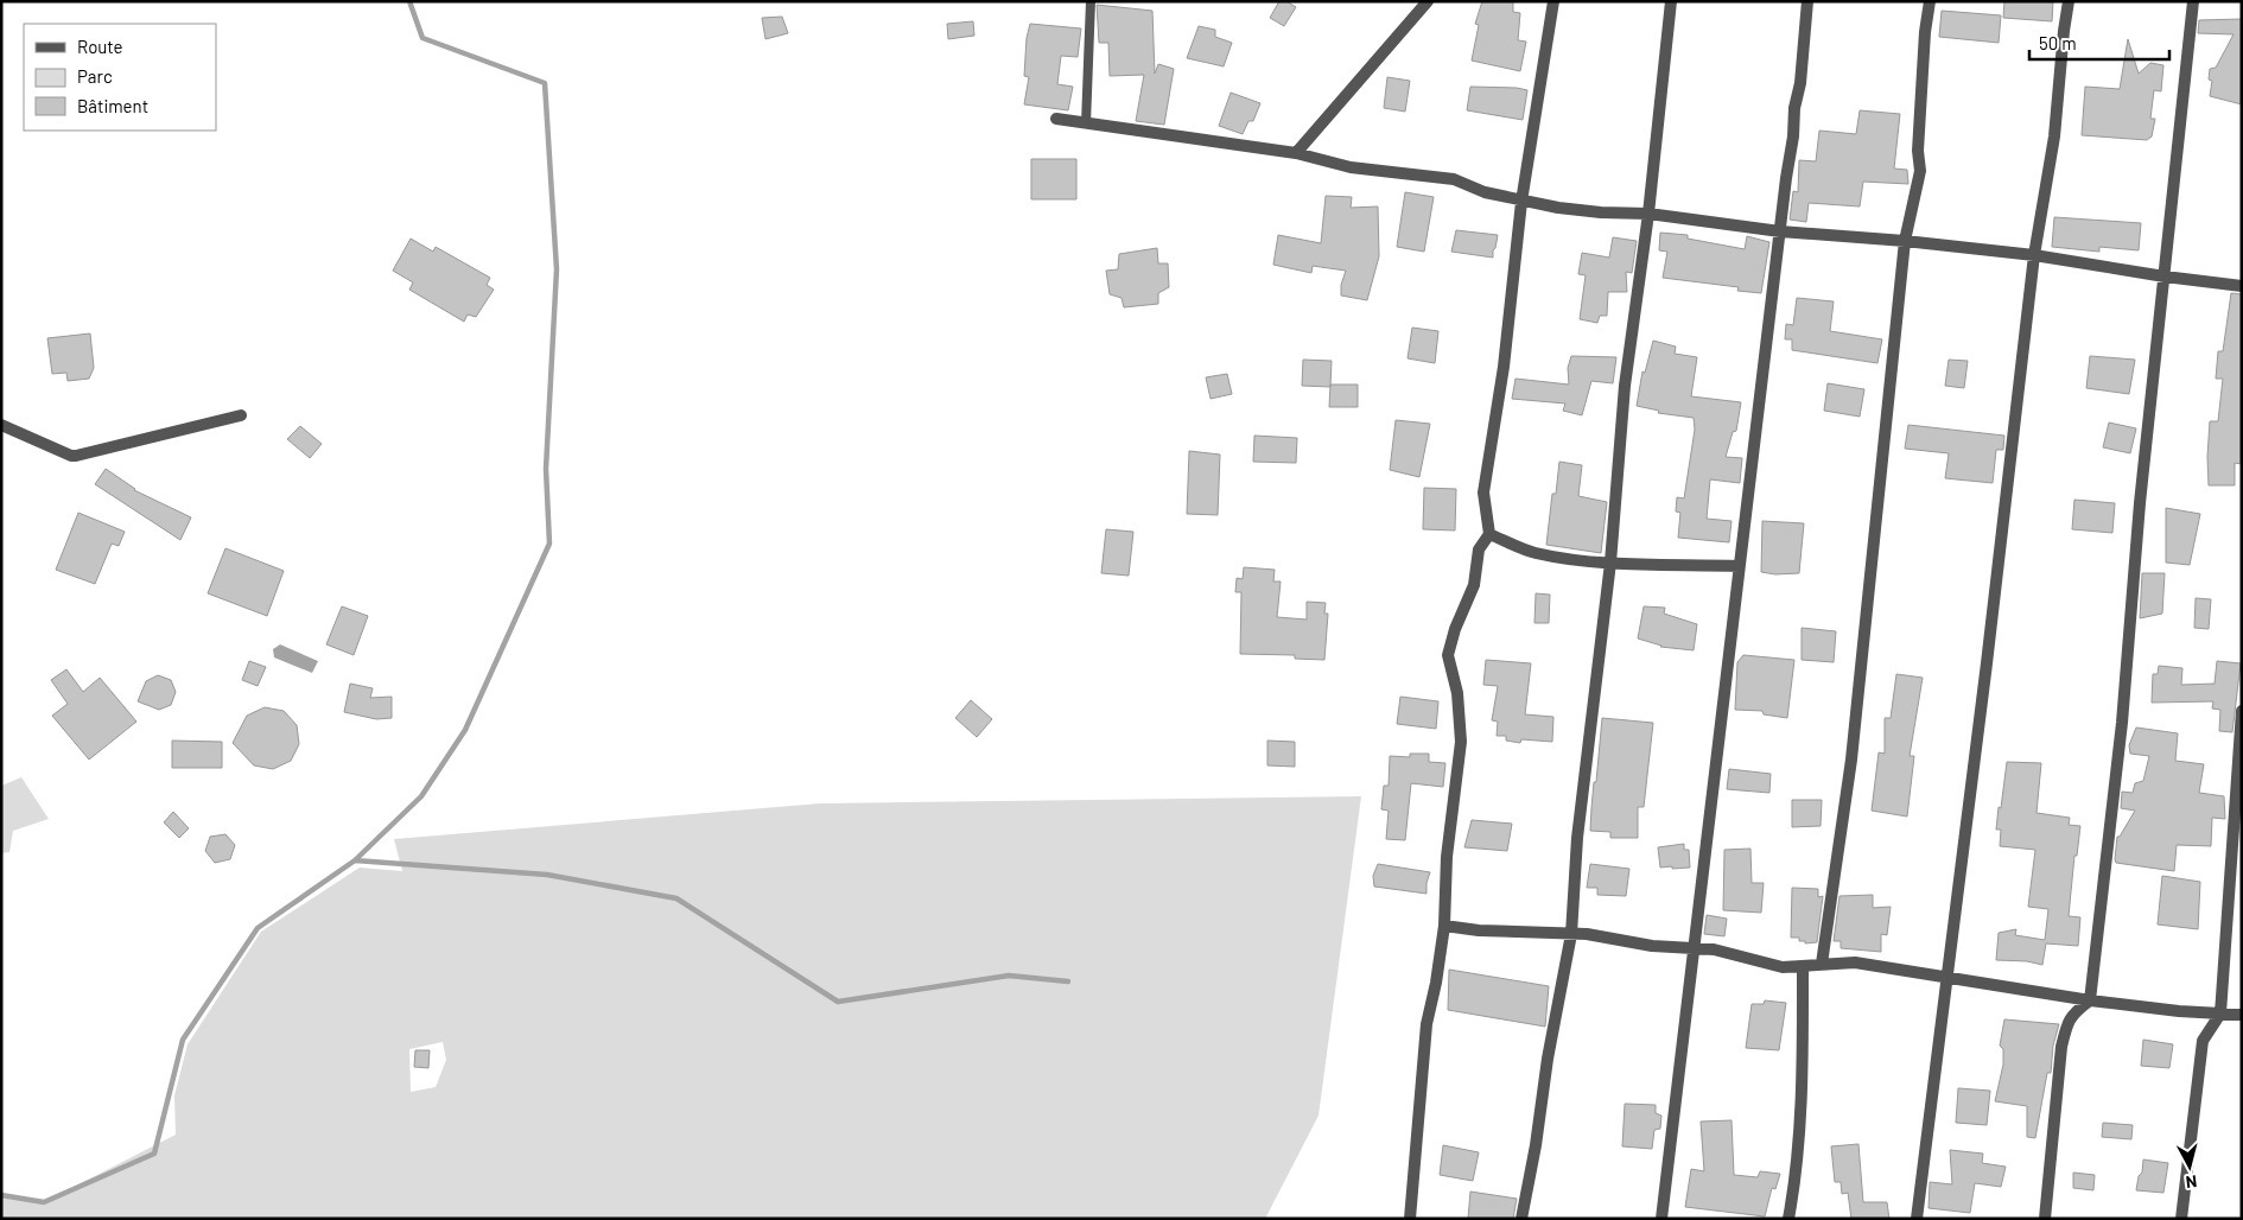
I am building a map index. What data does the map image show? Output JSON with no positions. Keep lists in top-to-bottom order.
{
  "legend": ["Route", "Parc", "Bâtiment"],
  "scale_bar": "50 m",
  "north": "bottom"
}
